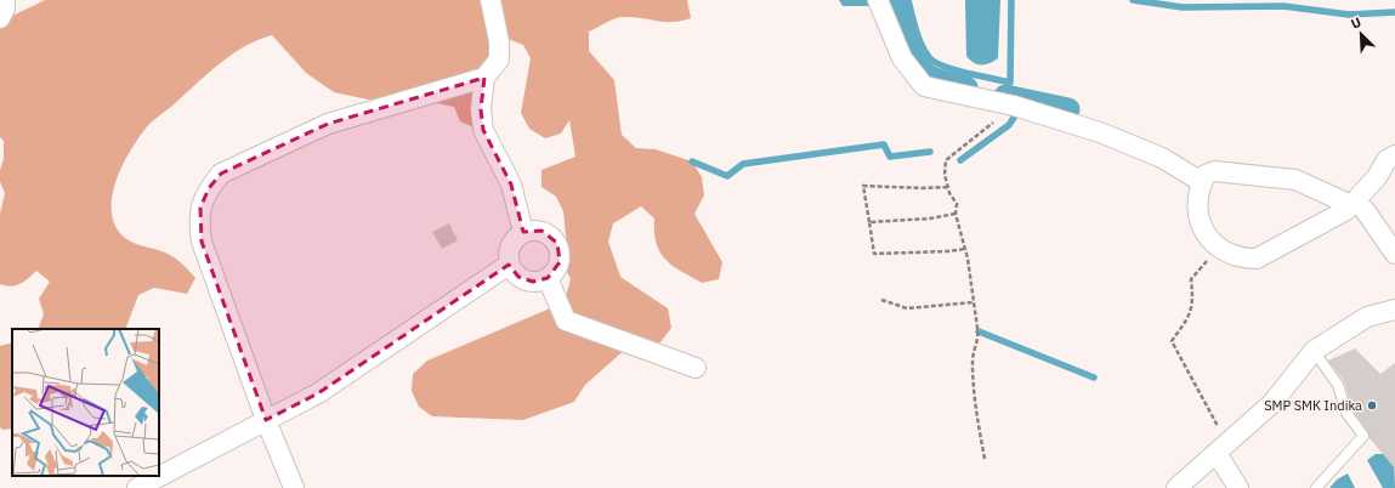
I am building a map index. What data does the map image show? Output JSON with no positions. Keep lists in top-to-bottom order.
{
  "places": ["SMP SMK Indika"],
  "north": "top left"
}
